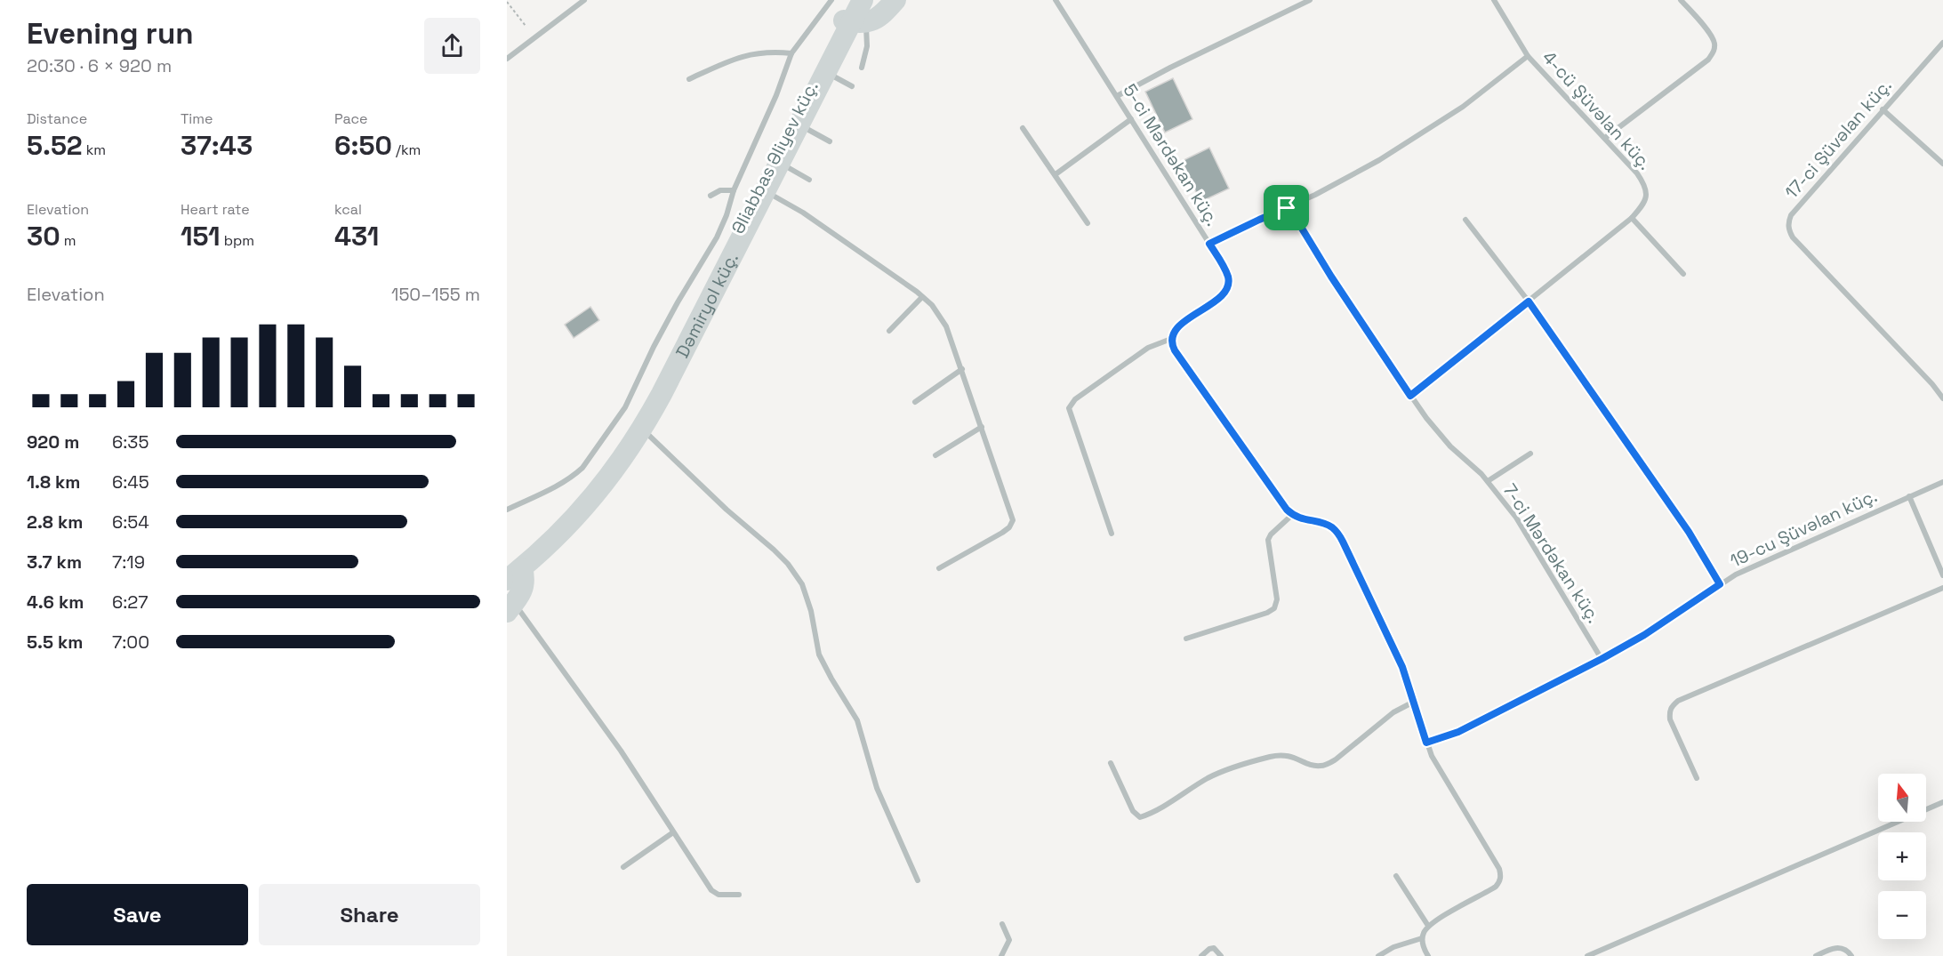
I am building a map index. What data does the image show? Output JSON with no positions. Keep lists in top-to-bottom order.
{
  "streets": {
    "main road": ["Əliabbas Əliyev küç.", "Dəmiryol küç."],
    "street": [
      "4-cü Şüvəlan küç.",
      "17-ci Şüvəlan küç.",
      "5-ci Mərdəkan küç.",
      "19-cu Şüvəlan küç.",
      "7-ci Mərdəkan küç."
    ]
  },
  "crossings": [
    ["4-cü Şüvəlan küç.", "7-ci Mərdəkan küç."],
    ["Əliabbas Əliyev küç.", "Dəmiryol küç."],
    ["19-cu Şüvəlan küç.", "7-ci Mərdəkan küç."]
  ],
  "north": "top",
  "page": {
    "heading": ["Evening run", "20:30 · 6 × 920 m"],
    "stats": [
      ["Distance", "5.52 km"],
      ["Time", "37:43"],
      ["Pace", "6:50 /km"],
      ["Elevation", "30 m"],
      ["Heart rate", "151 bpm"],
      ["kcal", "431"]
    ],
    "chart": ["Elevation", "150–155 m"],
    "list": [
      {
        "name": "920 m",
        "note": "6:35"
      },
      {
        "name": "1.8 km",
        "note": "6:45"
      },
      {
        "name": "2.8 km",
        "note": "6:54"
      },
      {
        "name": "3.7 km",
        "note": "7:19"
      },
      {
        "name": "4.6 km",
        "note": "6:27"
      },
      {
        "name": "5.5 km",
        "note": "7:00"
      }
    ],
    "map_buttons": ["+", "−"],
    "buttons": ["Save", "Share"]
  }
}
